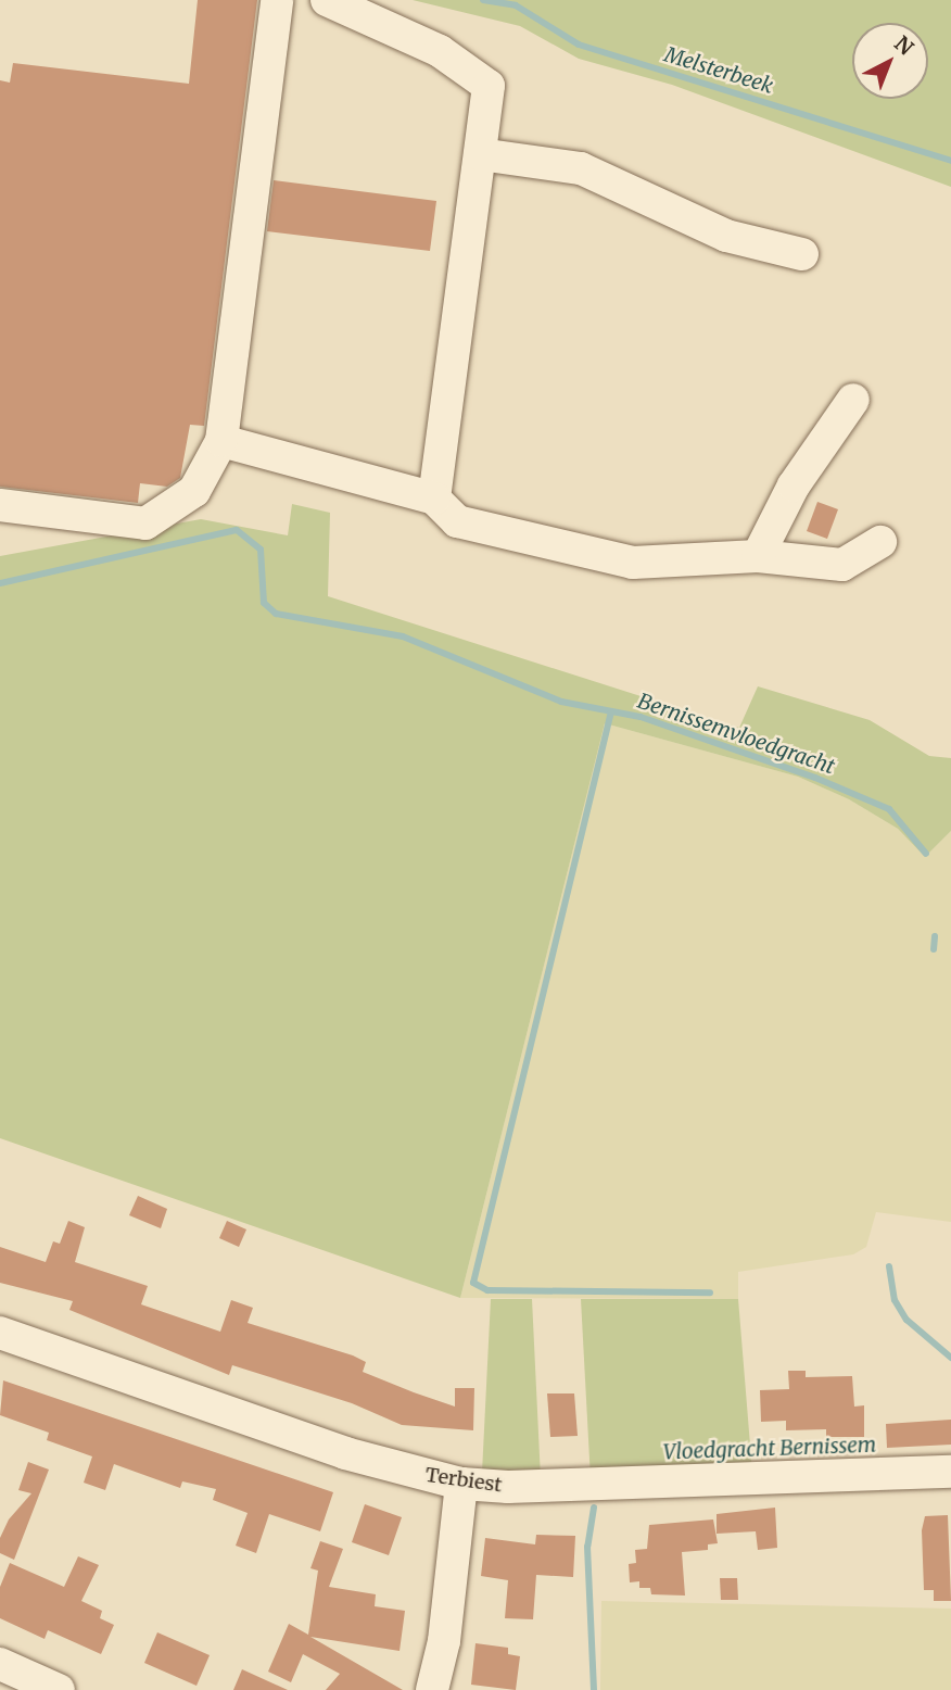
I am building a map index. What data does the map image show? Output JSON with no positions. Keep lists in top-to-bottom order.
{
  "streets": {
    "street": ["Terbiest"]
  },
  "water": ["Melsterbeek", "Bernissemvloedgracht", "Vloedgracht Bernissem"],
  "north": "top right"
}
